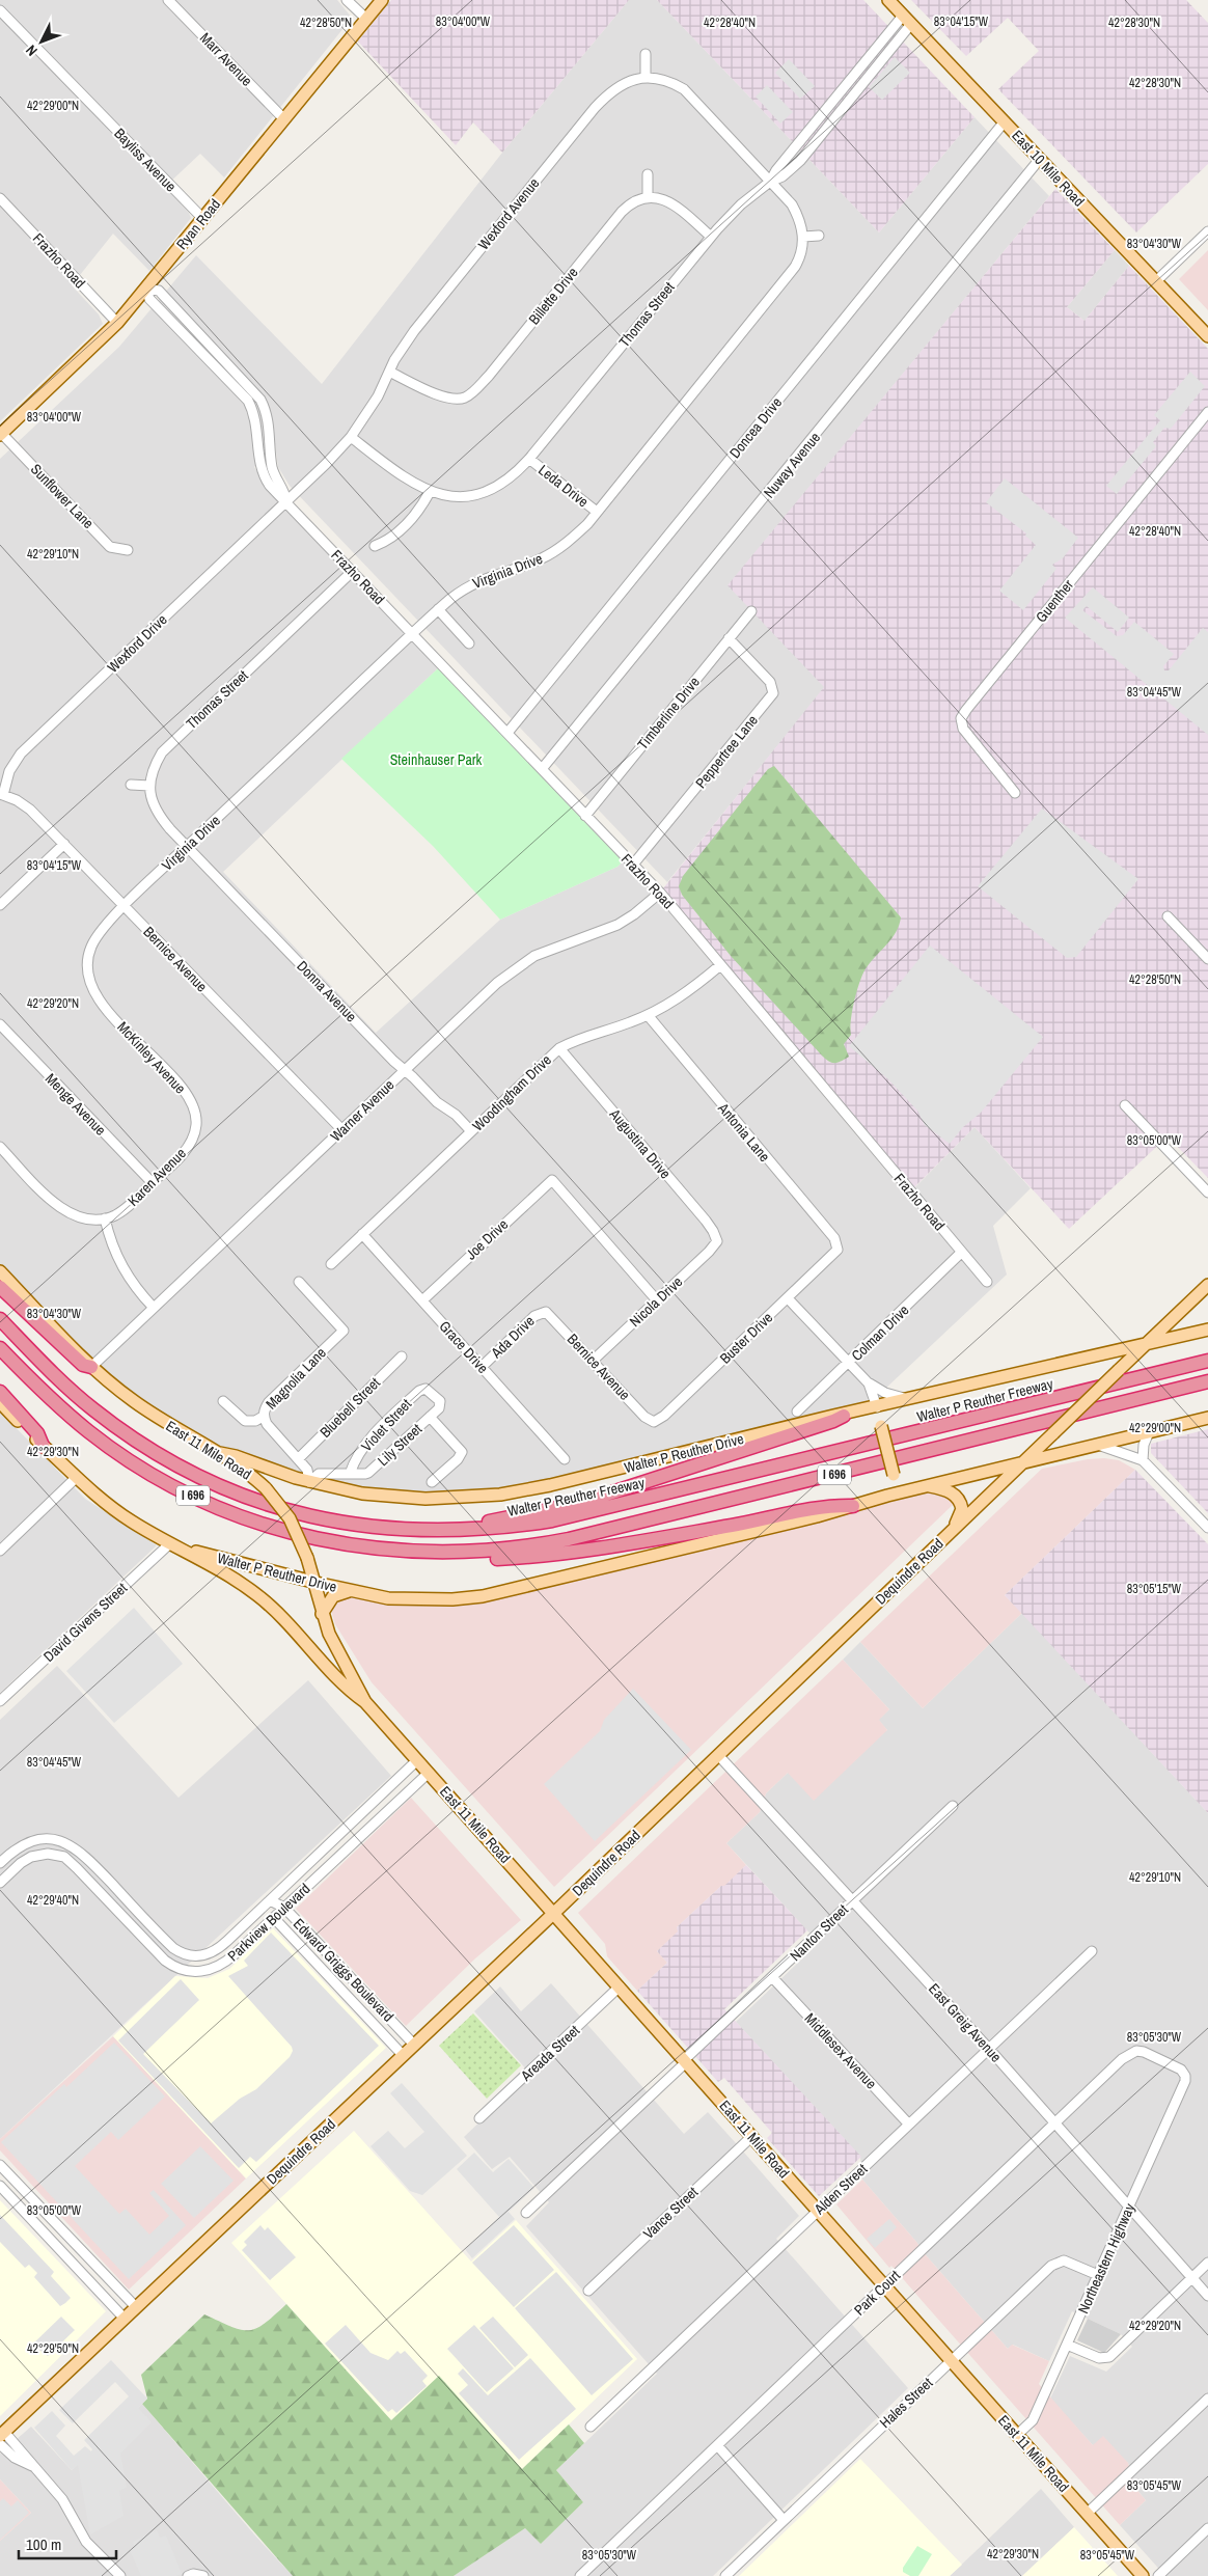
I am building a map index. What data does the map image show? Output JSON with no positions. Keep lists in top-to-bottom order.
{
  "streets": {
    "highway": ["Walter P Reuther Freeway", "I 696"],
    "main road": [
      "East 10 Mile Road",
      "Ryan Road",
      "East 11 Mile Road",
      "Walter P Reuther Drive",
      "Dequindre Road"
    ],
    "street": [
      "Marr Avenue",
      "Bayliss Avenue",
      "Wexford Avenue",
      "Frazho Road",
      "Billette Drive",
      "Thomas Street",
      "Doncea Drive",
      "Nuway Avenue",
      "Leda Drive",
      "Sunflower Lane",
      "Virginia Drive",
      "Guenther",
      "Wexford Drive",
      "Timberline Drive",
      "Peppertree Lane",
      "Bernice Avenue",
      "Donna Avenue",
      "McKinley Avenue",
      "Woodingham Drive",
      "Menge Avenue",
      "Warner Avenue",
      "Antonia Lane",
      "Augustina Drive",
      "Karen Avenue",
      "Joe Drive",
      "Nicola Drive",
      "Colman Drive",
      "Ada Drive",
      "Buster Drive",
      "Grace Drive",
      "Magnolia Lane",
      "Bluebell Street",
      "Violet Street",
      "Lily Street",
      "David Givens Street",
      "Parkview Boulevard",
      "Nanton Street",
      "Edward Griggs Boulevard",
      "East Greig Avenue",
      "Middlesex Avenue",
      "Areada Street",
      "Alden Street",
      "Vance Street",
      "Northeastern Highway",
      "Park Court",
      "Hales Street"
    ]
  },
  "crossings": [
    ["Marr Avenue", "Ryan Road"],
    ["Bayliss Avenue", "Ryan Road"],
    ["East 10 Mile Road", "Thomas Street"],
    ["East 10 Mile Road", "Doncea Drive"],
    ["East 10 Mile Road", "Nuway Avenue"],
    ["Wexford Avenue", "Frazho Road"],
    ["Wexford Avenue", "Billette Drive"],
    ["Wexford Avenue", "Thomas Street"],
    ["Wexford Avenue", "Wexford Drive"],
    ["Ryan Road", "Frazho Road"],
    ["Ryan Road", "Sunflower Lane"],
    ["Frazho Road", "Thomas Street"],
    ["Frazho Road", "Doncea Drive"],
    ["Frazho Road", "Nuway Avenue"],
    ["Frazho Road", "Virginia Drive"],
    ["Frazho Road", "Wexford Drive"],
    ["Frazho Road", "Timberline Drive"],
    ["Frazho Road", "Peppertree Lane"],
    ["Frazho Road", "Woodingham Drive"],
    ["Frazho Road", "Warner Avenue"],
    ["Frazho Road", "Colman Drive"],
    ["Thomas Street", "Leda Drive"],
    ["Leda Drive", "Virginia Drive"],
    ["Virginia Drive", "Bernice Avenue"],
    ["Virginia Drive", "Donna Avenue"],
    ["Virginia Drive", "McKinley Avenue"],
    ["Wexford Drive", "Bernice Avenue"],
    ["Timberline Drive", "Peppertree Lane"],
    ["Bernice Avenue", "Warner Avenue"],
    ["Bernice Avenue", "Nicola Drive"],
    ["Bernice Avenue", "Ada Drive"],
    ["Bernice Avenue", "Buster Drive"],
    ["Donna Avenue", "Woodingham Drive"],
    ["Donna Avenue", "Warner Avenue"],
    ["McKinley Avenue", "Karen Avenue"],
    ["Woodingham Drive", "Antonia Lane"],
    ["Woodingham Drive", "Augustina Drive"],
    ["Woodingham Drive", "Grace Drive"],
    ["Menge Avenue", "Karen Avenue"],
    ["Warner Avenue", "East 11 Mile Road"],
    ["Antonia Lane", "Buster Drive"],
    ["Augustina Drive", "Nicola Drive"],
    ["Joe Drive", "Nicola Drive"],
    ["Joe Drive", "Grace Drive"],
    ["Ada Drive", "Grace Drive"],
    ["Magnolia Lane", "Bluebell Street"],
    ["Magnolia Lane", "Walter P Reuther Drive"],
    ["Violet Street", "Lily Street"],
    ["East 11 Mile Road", "Walter P Reuther Drive"],
    ["East 11 Mile Road", "Dequindre Road"],
    ["East 11 Mile Road", "David Givens Street"],
    ["East 11 Mile Road", "Parkview Boulevard"],
    ["East 11 Mile Road", "Nanton Street"],
    ["East 11 Mile Road", "Areada Street"],
    ["East 11 Mile Road", "Alden Street"],
    ["East 11 Mile Road", "Vance Street"],
    ["East 11 Mile Road", "Northeastern Highway"],
    ["East 11 Mile Road", "Park Court"],
    ["East 11 Mile Road", "Hales Street"],
    ["Walter P Reuther Drive", "Dequindre Road"],
    ["Walter P Reuther Drive", "David Givens Street"],
    ["Dequindre Road", "Edward Griggs Boulevard"],
    ["Dequindre Road", "East Greig Avenue"],
    ["Parkview Boulevard", "Edward Griggs Boulevard"],
    ["Nanton Street", "East Greig Avenue"],
    ["Nanton Street", "Middlesex Avenue"],
    ["East Greig Avenue", "Alden Street"],
    ["East Greig Avenue", "Northeastern Highway"],
    ["East Greig Avenue", "Park Court"],
    ["Middlesex Avenue", "Alden Street"],
    ["Northeastern Highway", "Park Court"],
    ["Northeastern Highway", "Hales Street"]
  ],
  "parks": ["Steinhauser Park"],
  "scale_bar": "100 m",
  "north": "bottom left",
  "coordinates": [
    "83°04'00\"W",
    "83°04'15\"W",
    "42°28'30\"N",
    "42°28'50\"N",
    "42°28'40\"N",
    "42°29'00\"N",
    "83°04'30\"W",
    "42°29'10\"N",
    "83°04'45\"W",
    "42°29'20\"N",
    "83°05'00\"W",
    "42°29'30\"N",
    "83°05'15\"W",
    "42°29'40\"N",
    "83°05'30\"W",
    "42°29'50\"N",
    "83°05'45\"W"
  ]
}
